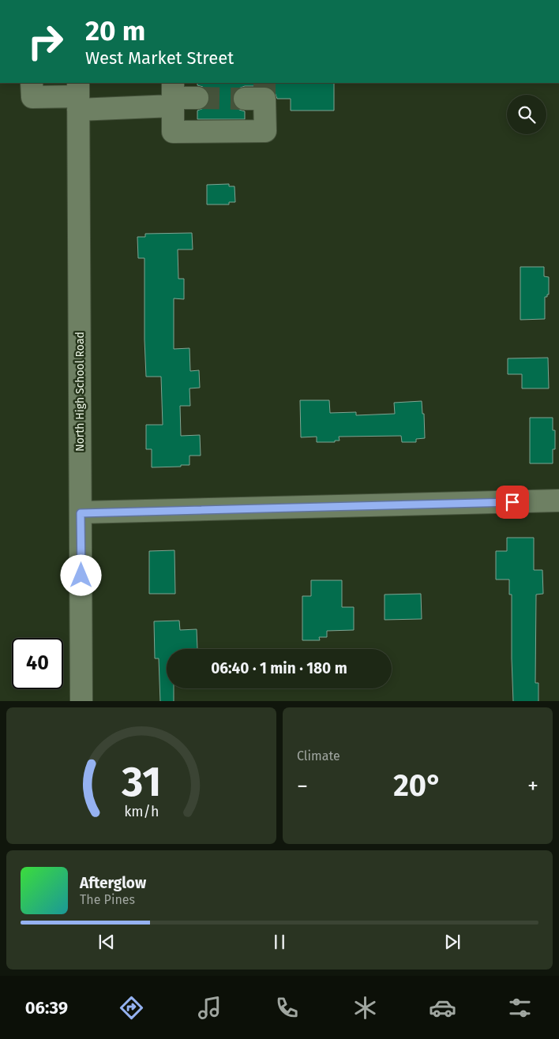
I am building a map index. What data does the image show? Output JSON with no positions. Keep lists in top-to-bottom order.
{
  "streets": {
    "street": ["North High School Road"]
  },
  "page": {
    "turn": ["20 m", "West Market Street"],
    "limit": "40",
    "trip": "06:40 · 1 min · 180 m",
    "tile": "Climate",
    "heat": ["−", "20°", "+"],
    "song": ["Afterglow", "The Pines"],
    "tabs": "06:39",
    "gauge": ["31", "km/h"]
  }
}
